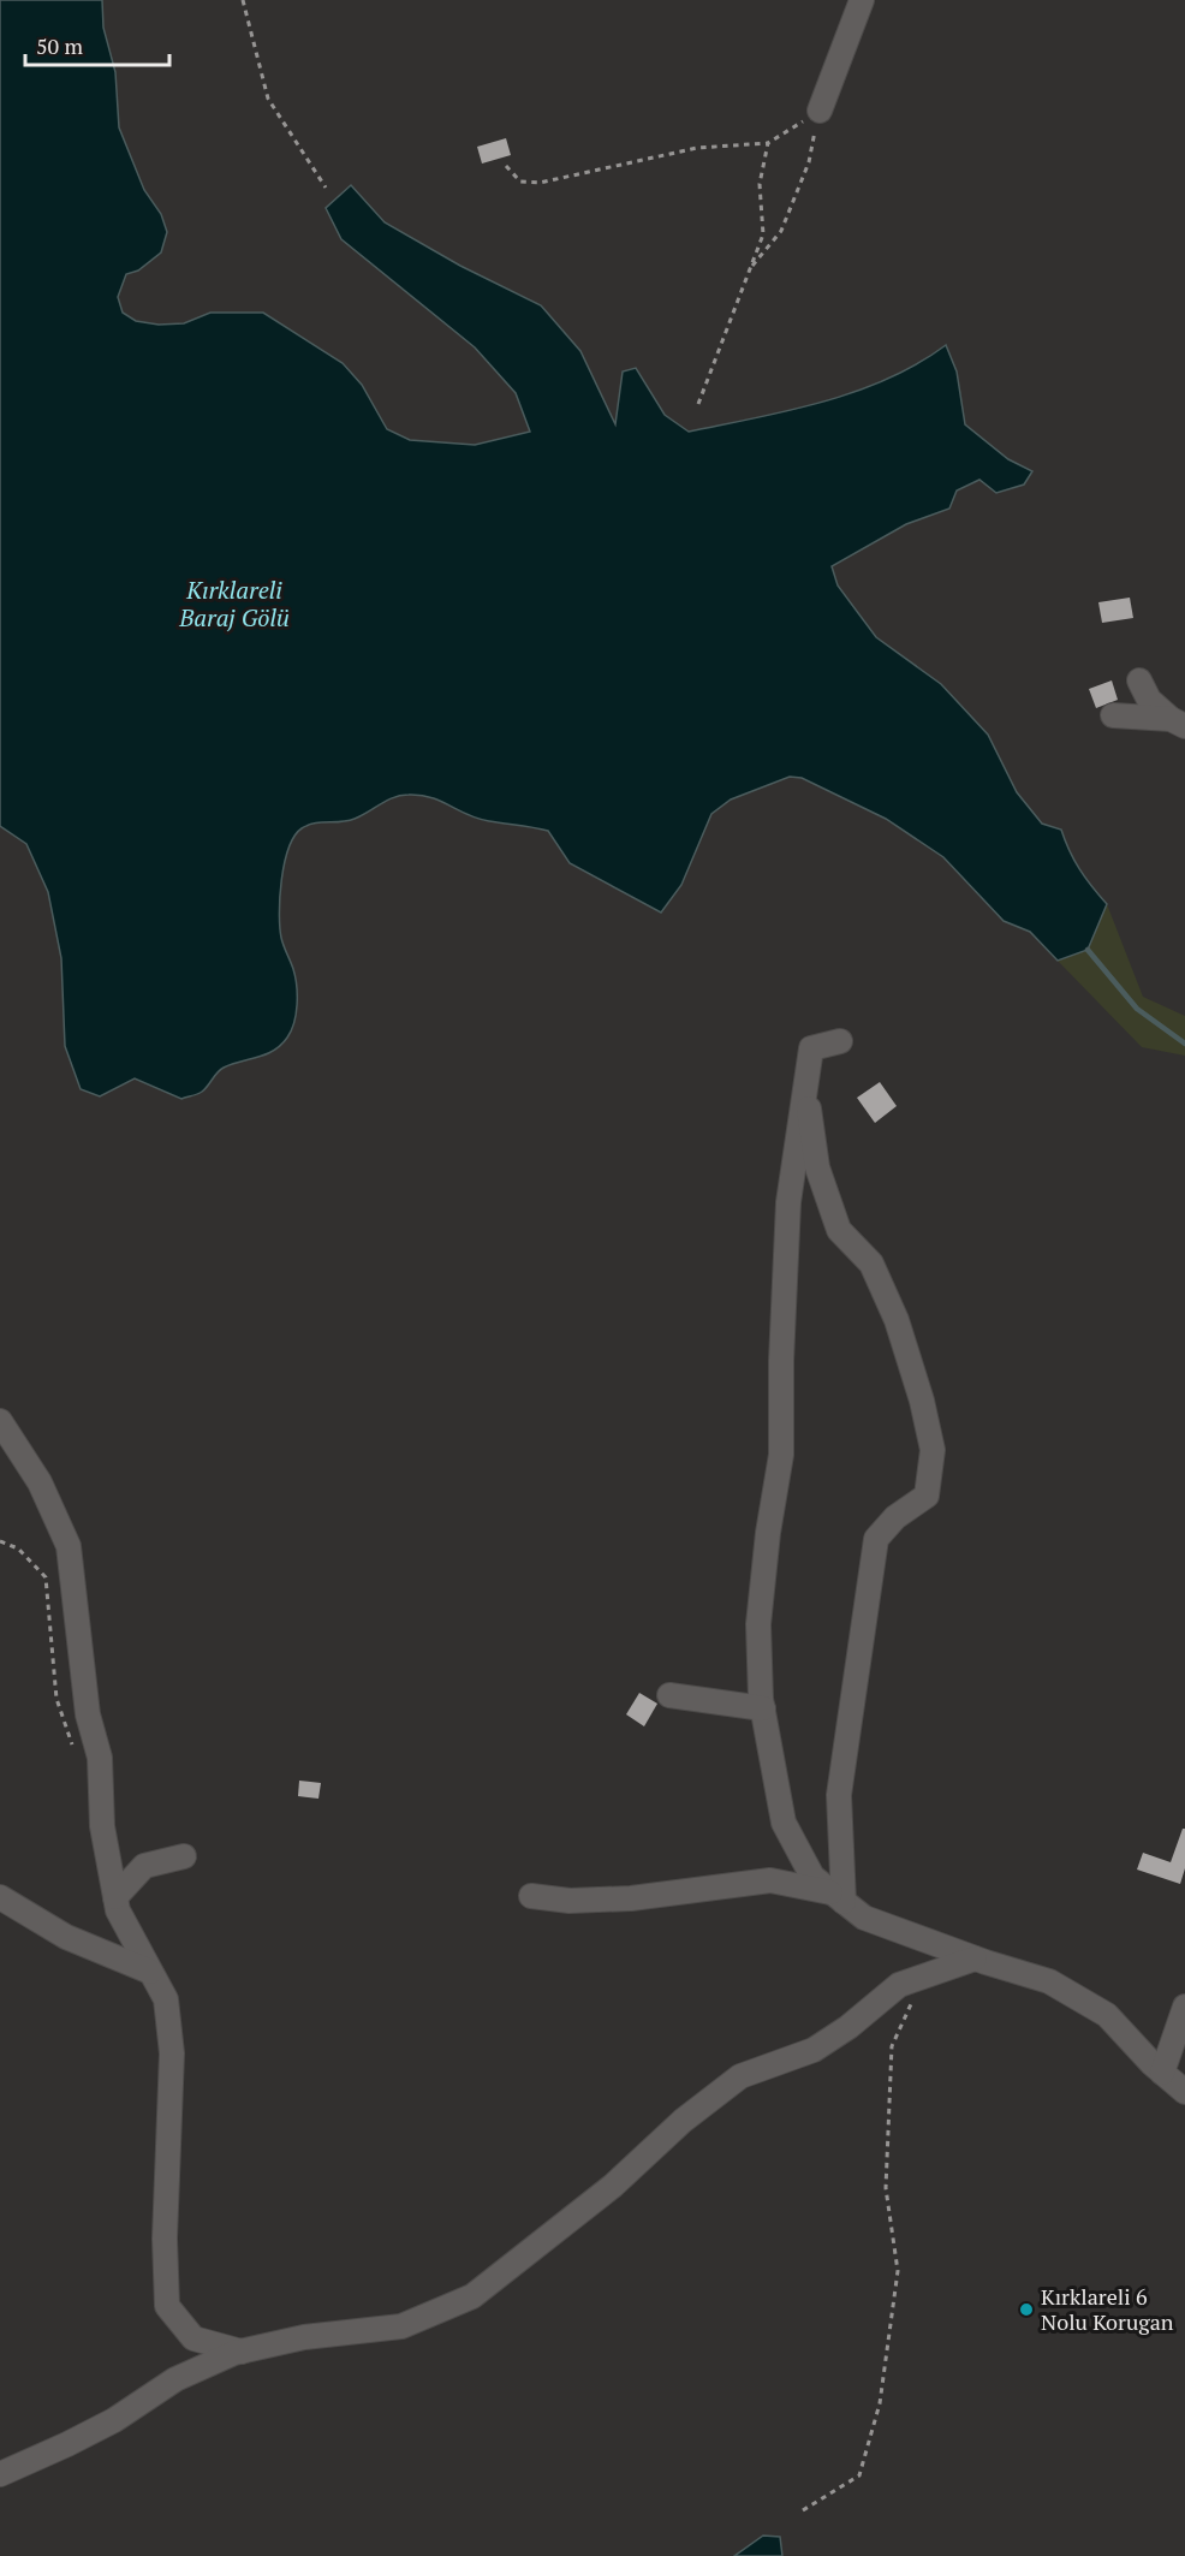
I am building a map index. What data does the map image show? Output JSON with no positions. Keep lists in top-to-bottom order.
{
  "water": ["Kırklareli Baraj Gölü"],
  "places": ["Kırklareli 6 Nolu Korugan"],
  "scale_bar": "50 m"
}
